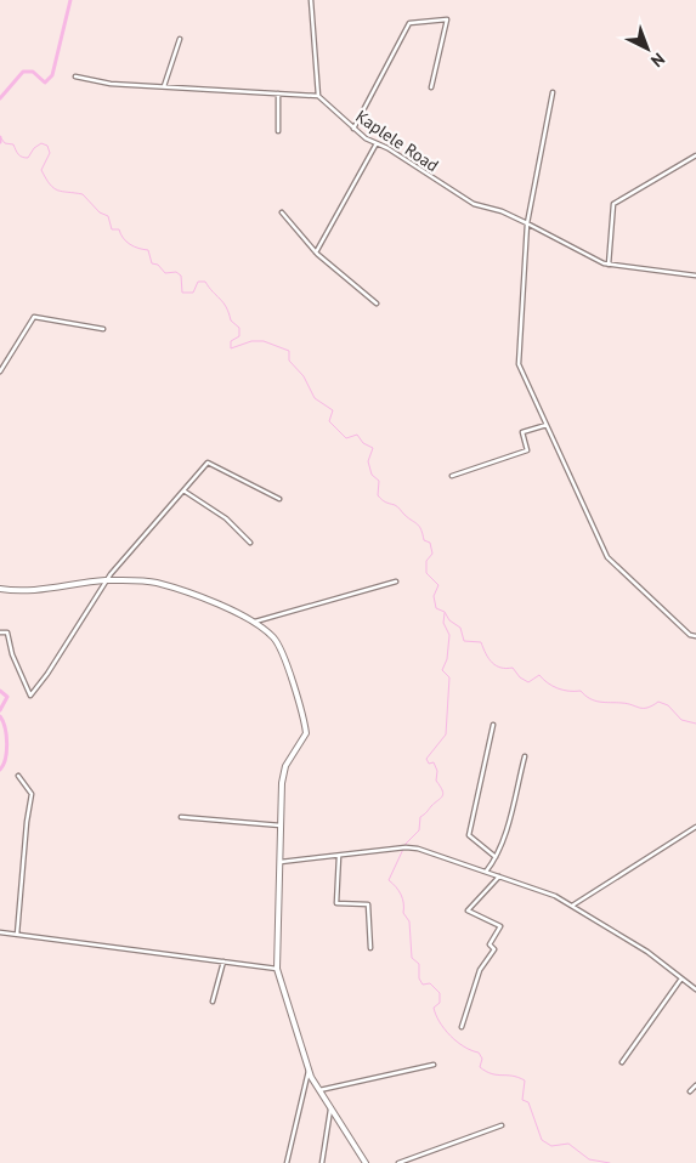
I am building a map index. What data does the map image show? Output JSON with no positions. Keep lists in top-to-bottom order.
{
  "streets": {
    "street": ["Kaplele Road"]
  },
  "north": "bottom right"
}
